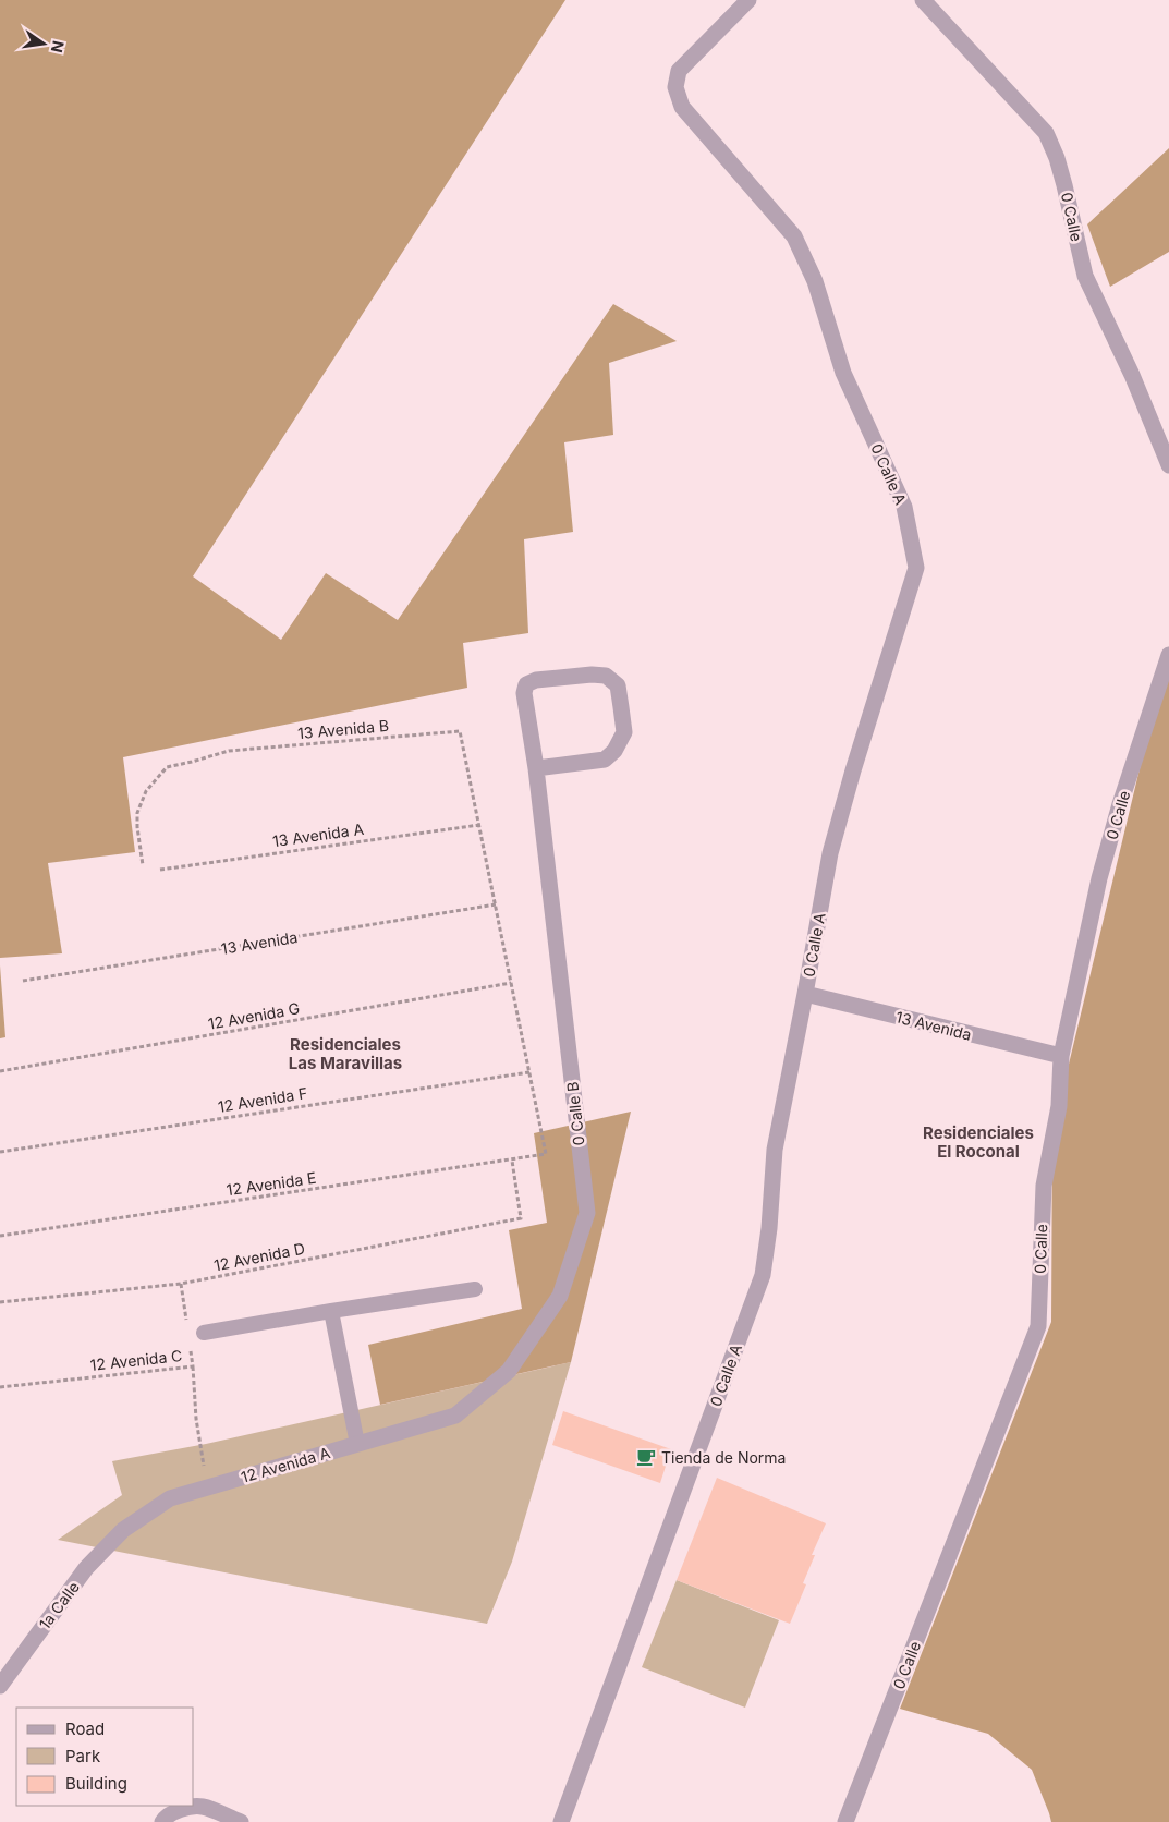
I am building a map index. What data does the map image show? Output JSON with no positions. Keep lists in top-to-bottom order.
{
  "streets": {
    "street": [
      "0 Calle",
      "0 Calle A",
      "13 Avenida",
      "0 Calle B",
      "12 Avenida A",
      "1a Calle"
    ],
    "path": [
      "13 Avenida B",
      "13 Avenida A",
      "12 Avenida G",
      "12 Avenida F",
      "12 Avenida E",
      "12 Avenida D",
      "12 Avenida C"
    ]
  },
  "crossings": [
    ["0 Calle", "13 Avenida"],
    ["0 Calle A", "13 Avenida"],
    ["13 Avenida B", "13 Avenida A"],
    ["12 Avenida F", "12 Avenida E"],
    ["0 Calle B", "12 Avenida A"],
    ["12 Avenida E", "12 Avenida D"],
    ["12 Avenida A", "1a Calle"]
  ],
  "districts": ["Residenciales Las Maravillas", "Residenciales El Roconal"],
  "places": {
    "cafe": ["Tienda de Norma"]
  },
  "legend": ["Road", "Park", "Building"],
  "north": "right"
}
